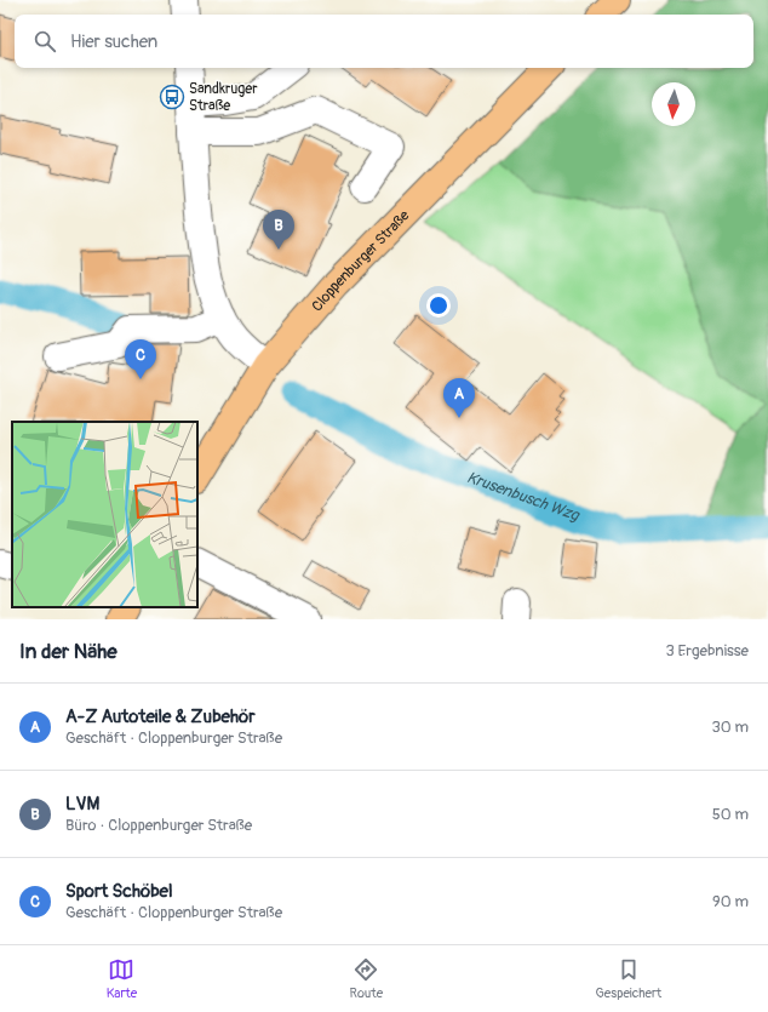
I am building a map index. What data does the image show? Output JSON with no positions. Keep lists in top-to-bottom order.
{
  "streets": {
    "main road": ["Cloppenburger Straße"]
  },
  "water": ["Krusenbusch Wzg"],
  "places": {
    "bus stop": ["Sandkruger Straße"]
  },
  "north": "bottom",
  "page": {
    "search": "Hier suchen",
    "pins": ["B", "C", "A"],
    "heading": ["In der Nähe", "3 Ergebnisse"],
    "list": [
      {
        "mark": "A",
        "name": "A-Z Autoteile & Zubehör",
        "note": "Geschäft · Cloppenburger Straße",
        "value": "30 m"
      },
      {
        "mark": "B",
        "name": "LVM",
        "note": "Büro · Cloppenburger Straße",
        "value": "50 m"
      },
      {
        "mark": "C",
        "name": "Sport Schöbel",
        "note": "Geschäft · Cloppenburger Straße",
        "value": "90 m"
      }
    ],
    "nav": ["Karte", "Route", "Gespeichert"]
  }
}
